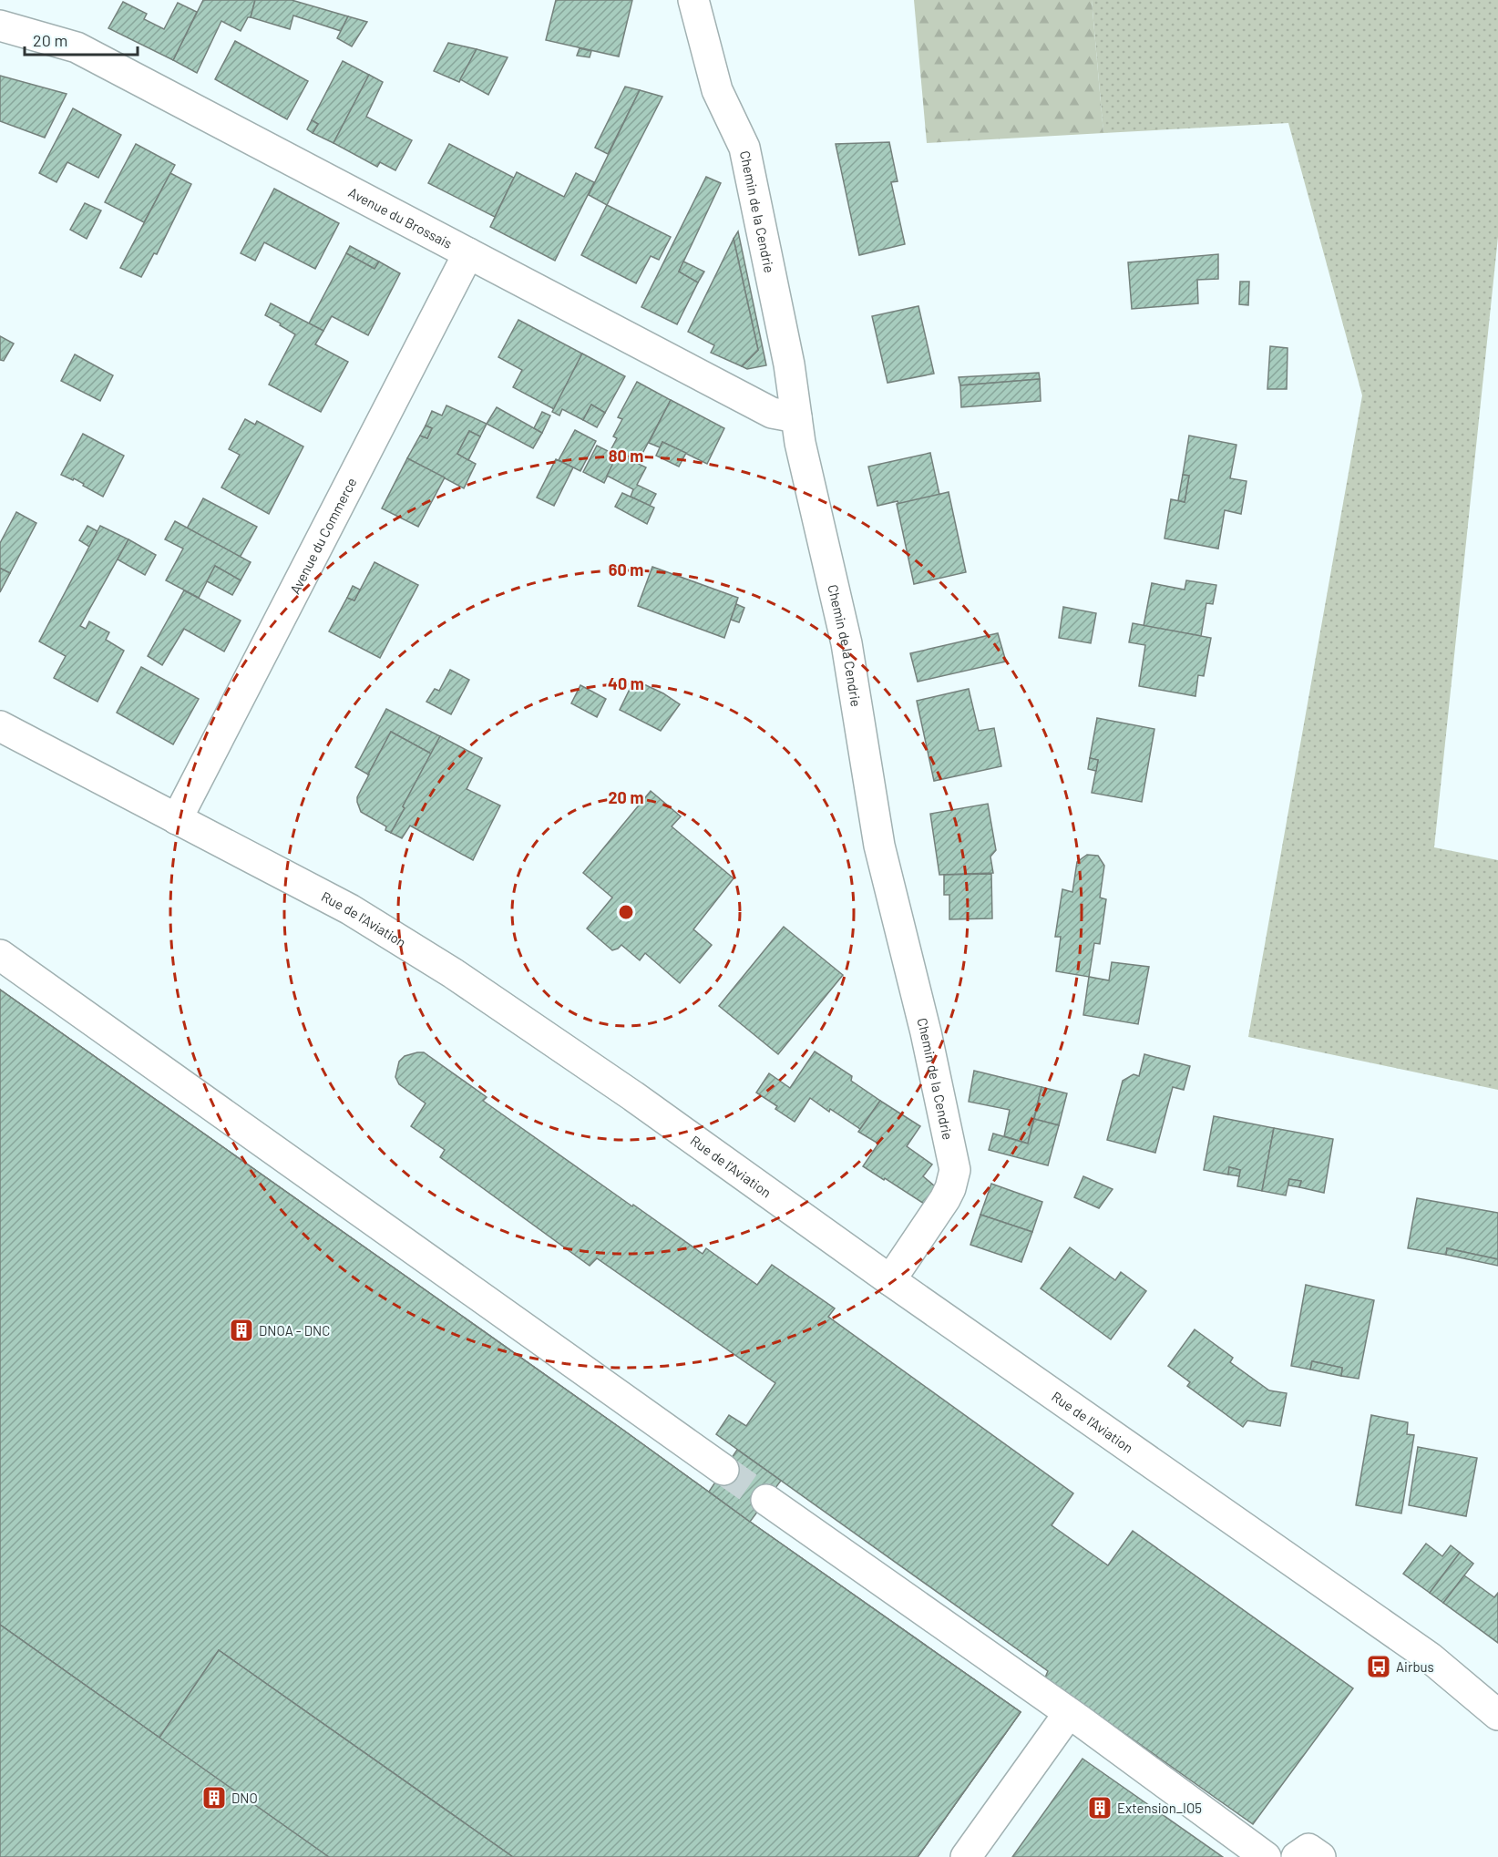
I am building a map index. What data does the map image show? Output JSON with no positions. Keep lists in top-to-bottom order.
{
  "streets": {
    "street": [
      "Chemin de la Cendrie",
      "Avenue du Brossais",
      "Avenue du Commerce",
      "Rue de l'Aviation"
    ]
  },
  "crossings": [
    ["Chemin de la Cendrie", "Avenue du Brossais"],
    ["Chemin de la Cendrie", "Rue de l'Aviation"],
    ["Avenue du Brossais", "Avenue du Commerce"],
    ["Avenue du Commerce", "Rue de l'Aviation"]
  ],
  "places": {
    "building": ["DNOA - DNC", "DNO", "Extension_IO5"],
    "bus stop": ["Airbus"]
  },
  "scale_bar": "20 m",
  "rings": [
    "80 m",
    "60 m",
    "40 m",
    "20 m"
  ]
}
